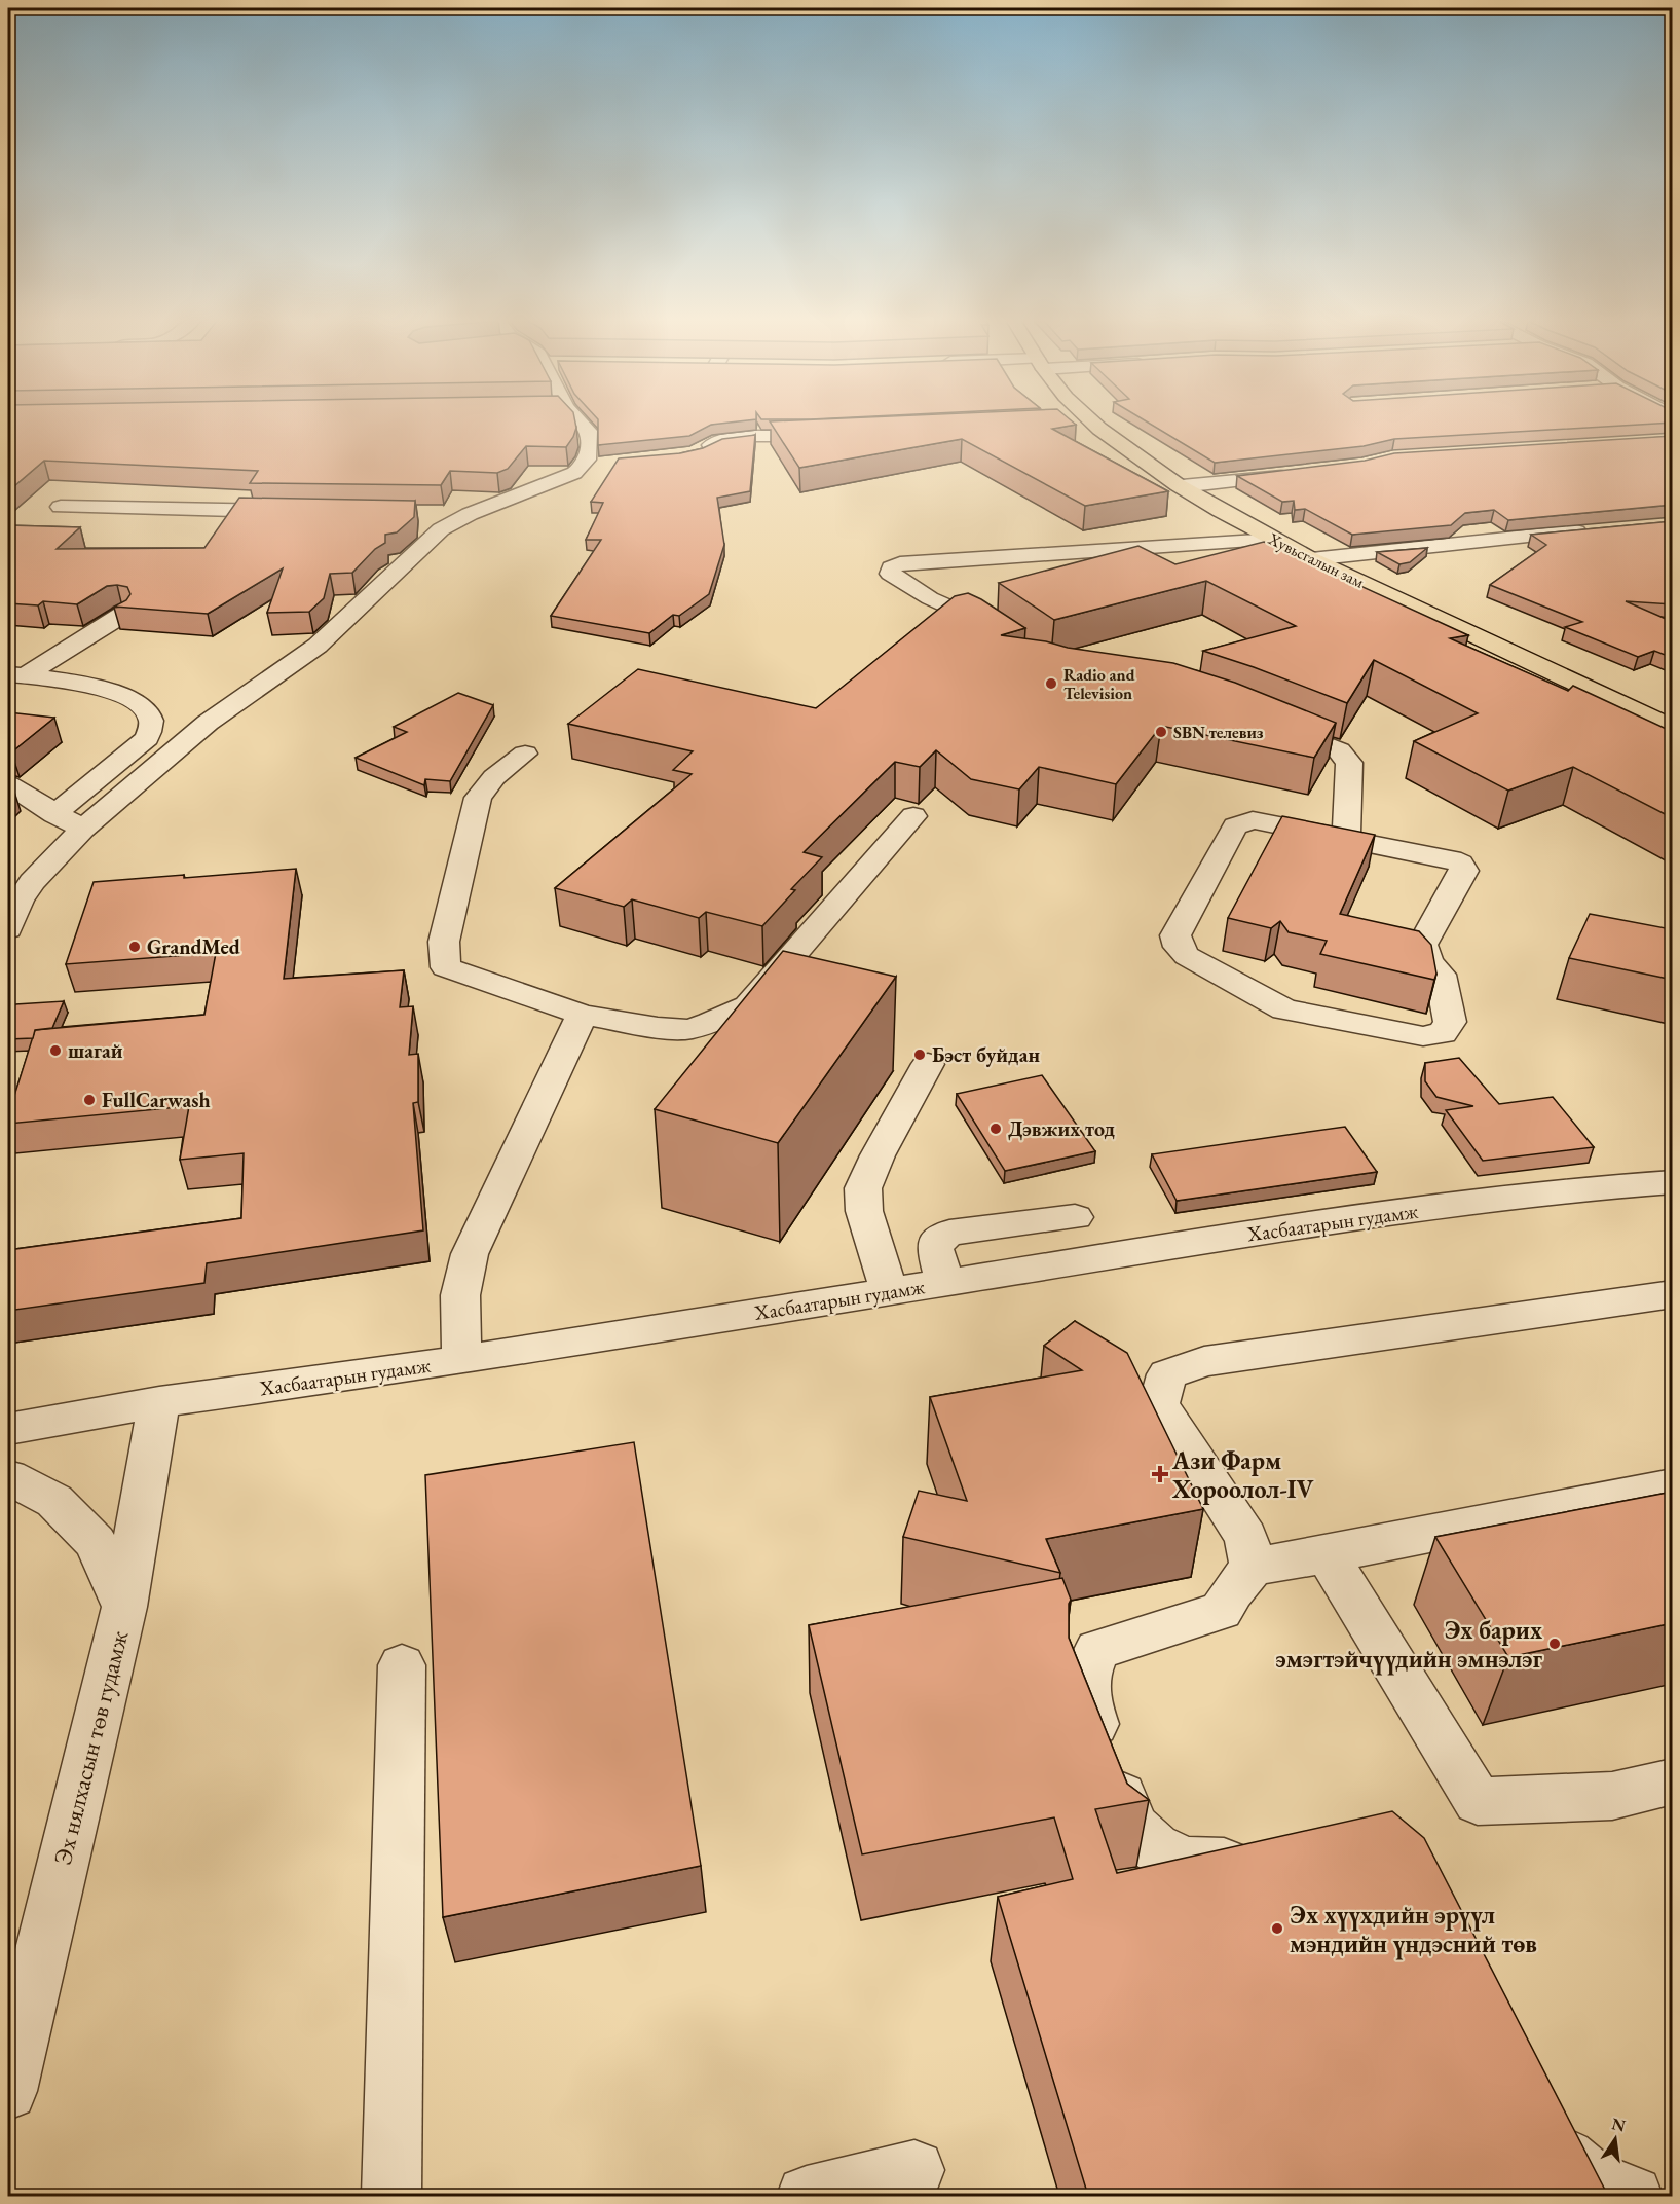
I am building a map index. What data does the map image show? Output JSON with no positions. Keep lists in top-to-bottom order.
{
  "streets": {
    "main road": ["Хувьсгалын зам"],
    "street": ["Хасбаатарын гудамж", "Эх нялхасын төв гудамж"]
  },
  "crossings": [
    ["Хасбаатарын гудамж", "Эх нялхасын төв гудамж"]
  ],
  "places": {
    "other": [
      "Radio and Television",
      "SBN телевиз",
      "GrandMed",
      "шагай",
      "Бэст буйдан",
      "FullCarwash",
      "Дэвжих тод",
      "Эх барих эмэгтэйчүүдийн эмнэлэг",
      "Эх хүүхдийн эрүүл мэндийн үндэсний төв"
    ],
    "health": ["Ази Фарм Хороолол-IV"]
  },
  "north": "top"
}
